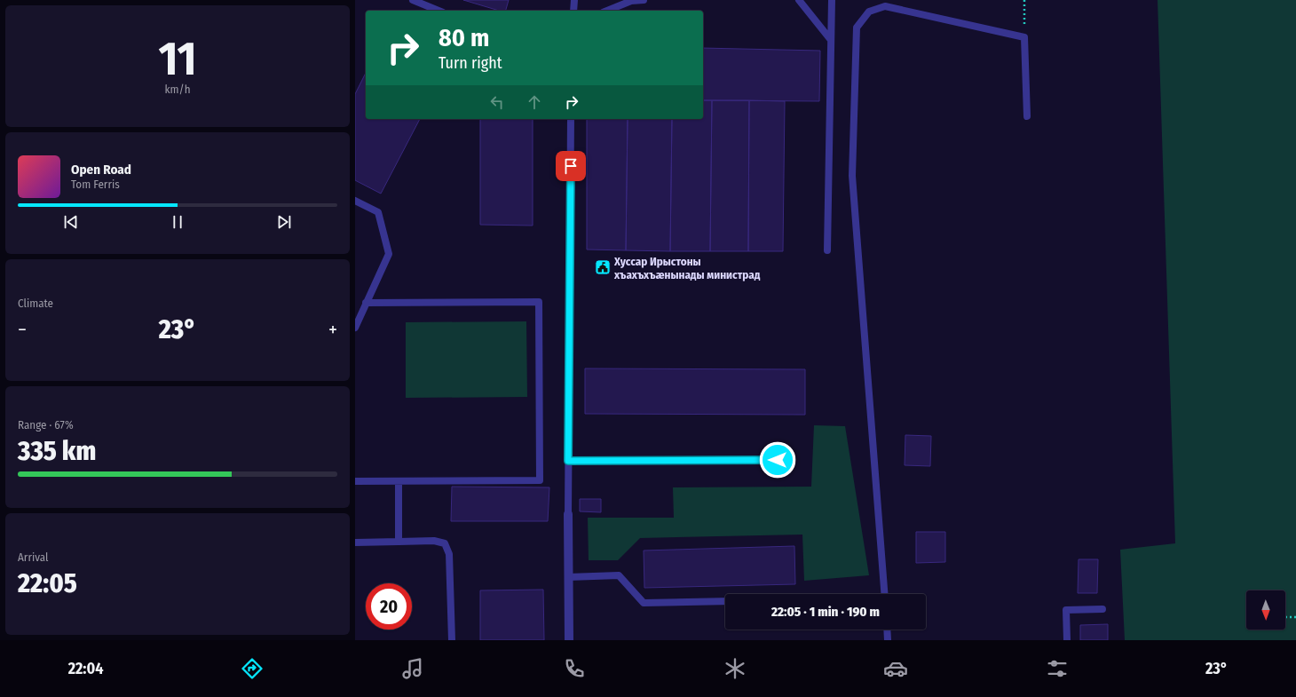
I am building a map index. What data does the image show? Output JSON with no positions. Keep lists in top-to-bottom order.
{
  "places": {
    "public building": ["Хуссар Ирыстоны хъахъхъæнынады министрад"]
  },
  "north": "bottom",
  "page": {
    "tile": [
      ["11", "km/h"],
      "Climate",
      ["Range · 67%", "335 km"],
      ["Arrival", "22:05"]
    ],
    "turn": ["80 m", "Turn right"],
    "song": ["Open Road", "Tom Ferris"],
    "heat": ["−", "23°", "+"],
    "limit": "20",
    "trip": "22:05 · 1 min · 190 m",
    "tabs": ["22:04", "23°"]
  }
}
